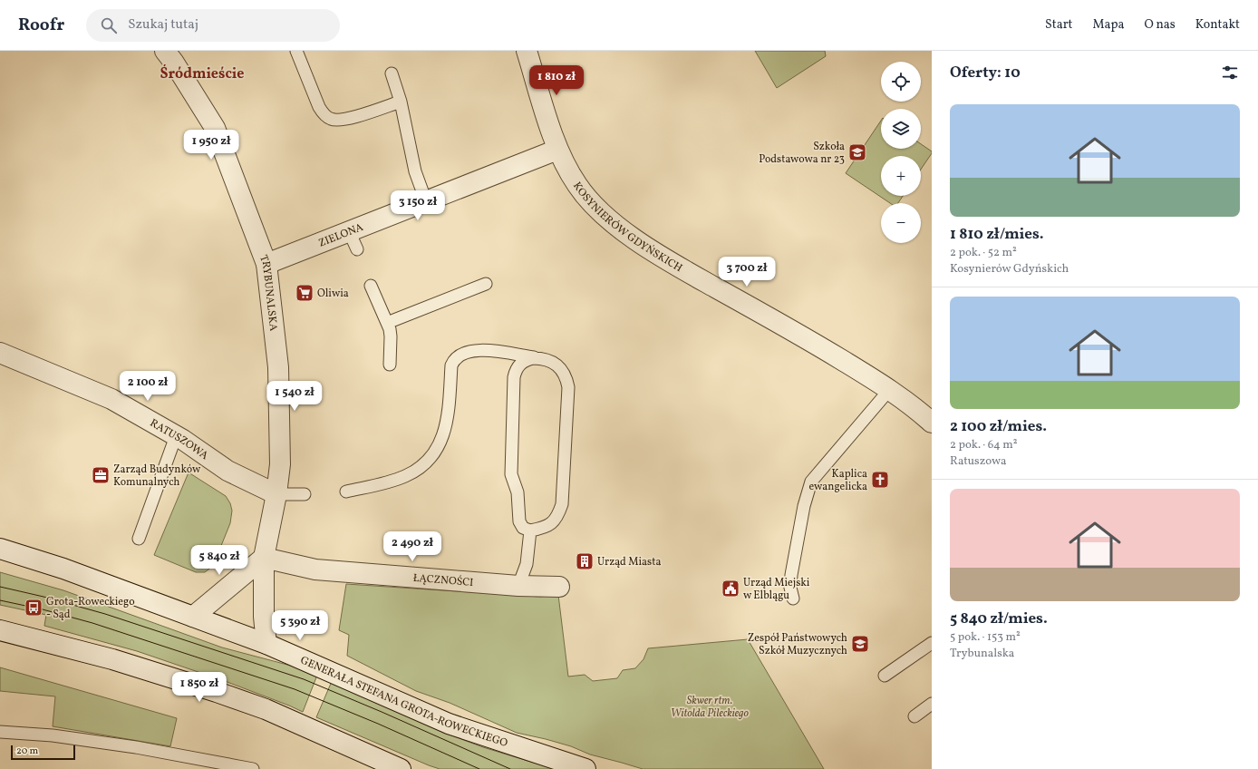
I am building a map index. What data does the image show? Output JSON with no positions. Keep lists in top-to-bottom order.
{
  "streets": {
    "street": [
      "KOSYNIERÓW GDYŃSKICH",
      "ZIELONA",
      "TRYBUNALSKA",
      "RATUSZOWA",
      "ŁĄCZNOŚCI",
      "GENERAŁA STEFANA GROTA-ROWECKIEGO"
    ]
  },
  "crossings": [
    ["KOSYNIERÓW GDYŃSKICH", "ZIELONA"],
    ["ZIELONA", "TRYBUNALSKA"],
    ["TRYBUNALSKA", "RATUSZOWA"],
    ["TRYBUNALSKA", "ŁĄCZNOŚCI"],
    ["TRYBUNALSKA", "GENERAŁA STEFANA GROTA-ROWECKIEGO"]
  ],
  "districts": ["Śródmieście"],
  "parks": ["Skwer rtm. Witolda Pileckiego"],
  "places": {
    "school or university": ["Szkoła Podstawowa nr 23", "Zespół Państwowych Szkół Muzycznych"],
    "supermarket": ["Oliwia"],
    "office": ["Zarząd Budynków Komunalnych"],
    "church": ["Kaplica ewangelicka"],
    "building": ["Urząd Miasta"],
    "public building": ["Urząd Miejski w Elblągu"],
    "bus stop": ["Grota-Roweckiego - Sąd"]
  },
  "scale_bar": "20 m",
  "page": {
    "header": "Roofr",
    "search": "Szukaj tutaj",
    "nav": [
      "Start",
      "Mapa",
      "O nas",
      "Kontakt"
    ],
    "heading": "Oferty: 10",
    "map_buttons": ["+", "−"],
    "price": [
      "1 810 zł",
      "1 950 zł",
      "3 150 zł",
      "3 700 zł",
      "2 100 zł",
      "1 540 zł",
      "2 490 zł",
      "5 840 zł",
      "5 390 zł",
      "1 850 zł"
    ],
    "list": [
      {
        "name": "1 810 zł/mies.",
        "note": "2 pok. · 52 m² · Kosynierów Gdyńskich"
      },
      {
        "name": "2 100 zł/mies.",
        "note": "2 pok. · 64 m² · Ratuszowa"
      },
      {
        "name": "5 840 zł/mies.",
        "note": "5 pok. · 153 m² · Trybunalska"
      }
    ],
    "scale": "20 m"
  }
}
